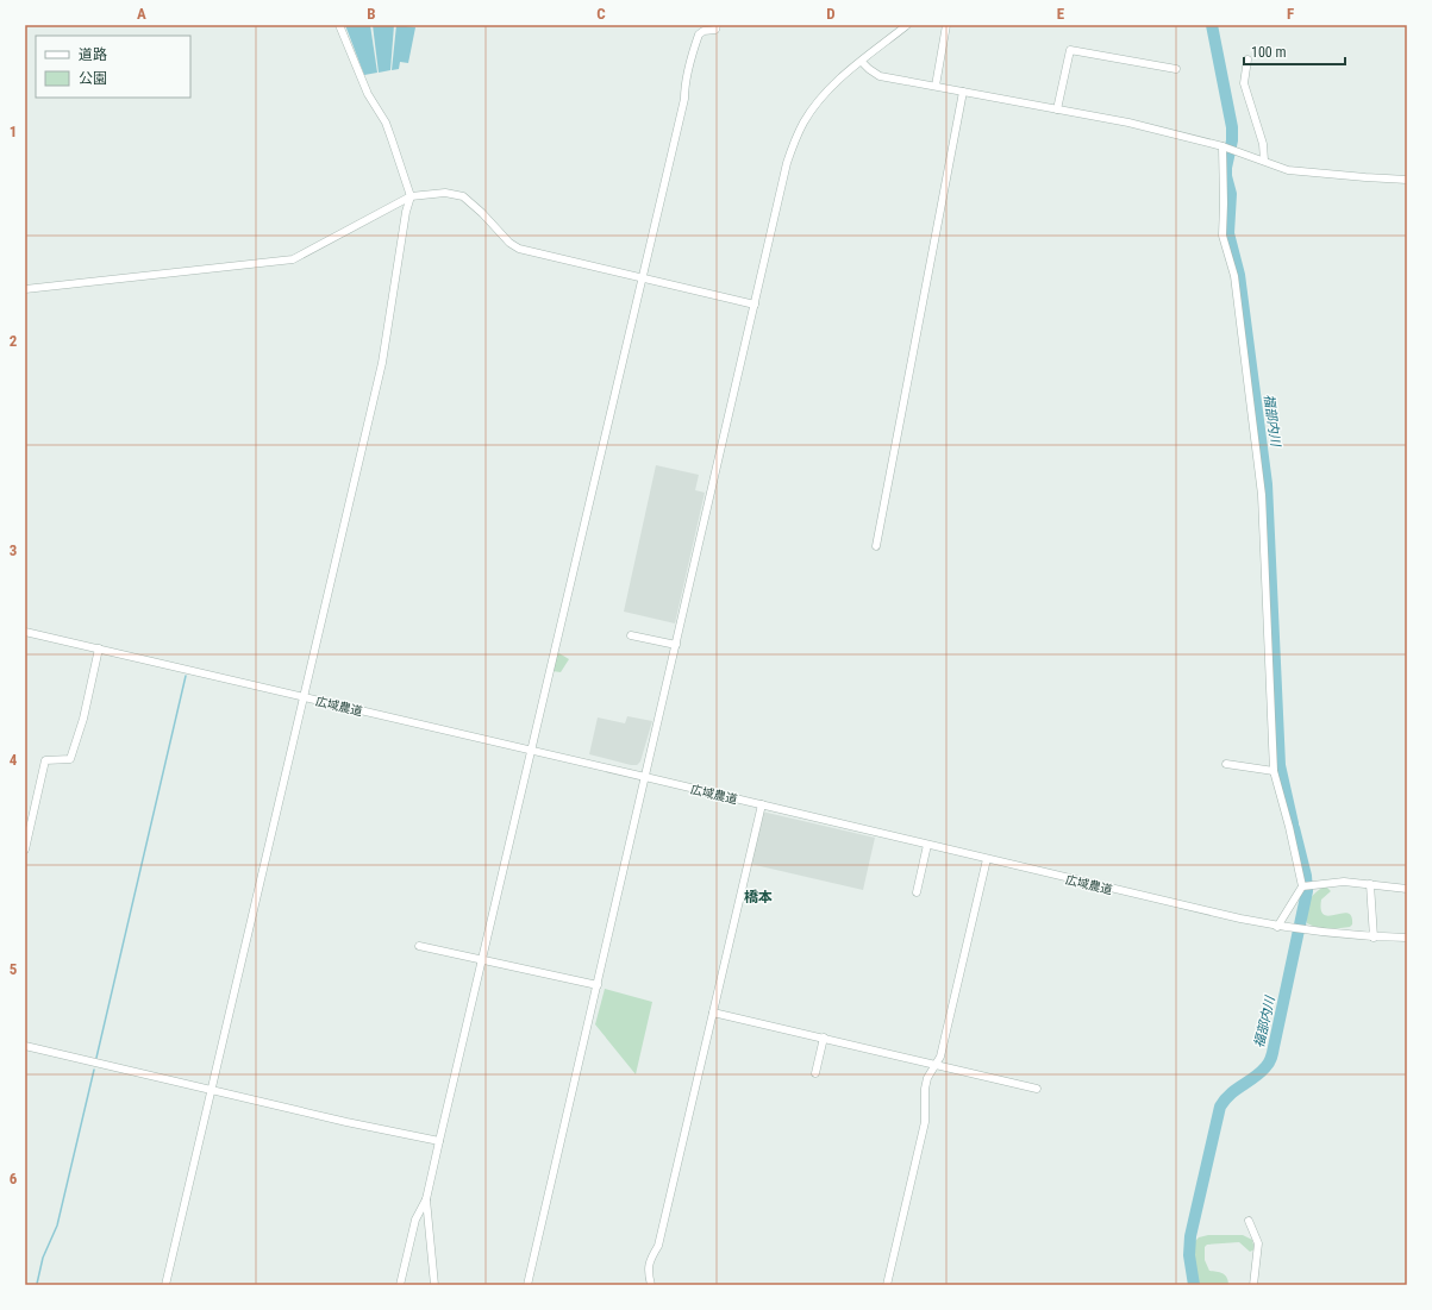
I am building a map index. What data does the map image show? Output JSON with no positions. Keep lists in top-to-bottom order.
{
  "streets": {
    "street": ["広域農道"]
  },
  "districts": ["橋本"],
  "water": ["福部内川"],
  "legend": ["道路", "公園"],
  "scale_bar": "100 m",
  "grid": {
    "columns": [
      "A",
      "B",
      "C",
      "D",
      "E",
      "F"
    ],
    "rows": [
      "1",
      "2",
      "3",
      "4",
      "5",
      "6"
    ]
  }
}
